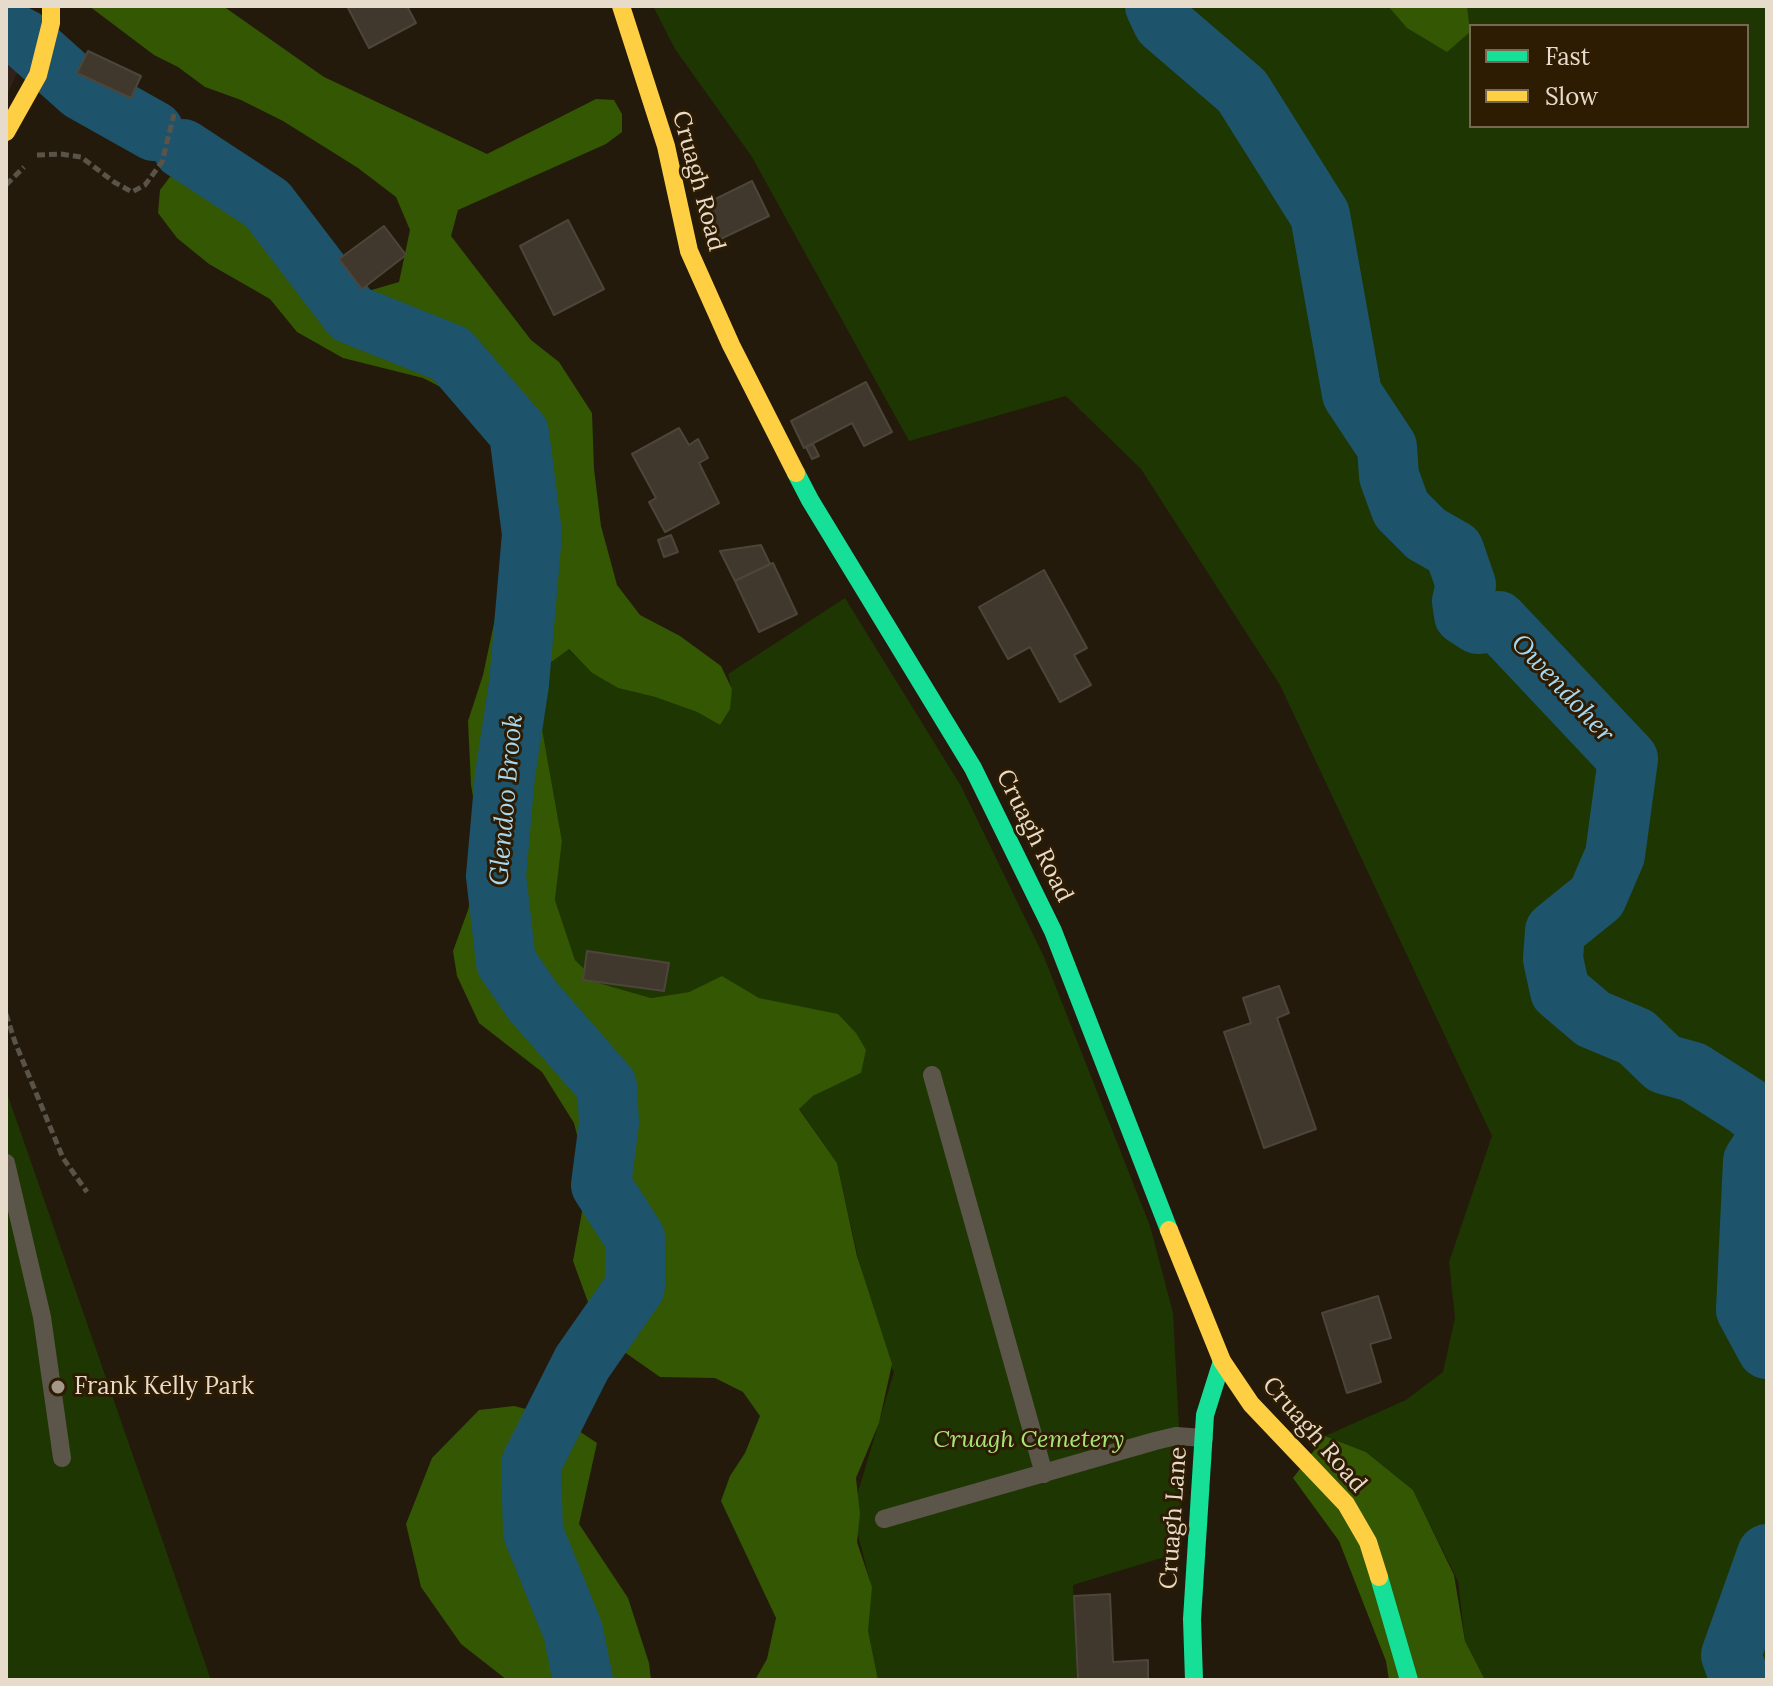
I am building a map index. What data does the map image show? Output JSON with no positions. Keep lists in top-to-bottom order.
{
  "streets": {
    "main road": ["Cruagh Road", "Cruagh Lane"]
  },
  "crossings": [
    ["Cruagh Road", "Cruagh Lane"]
  ],
  "water": ["Owendoher", "Glendoo Brook"],
  "parks": ["Cruagh Cemetery"],
  "places": ["Frank Kelly Park"],
  "legend": ["Fast", "Slow"]
}
